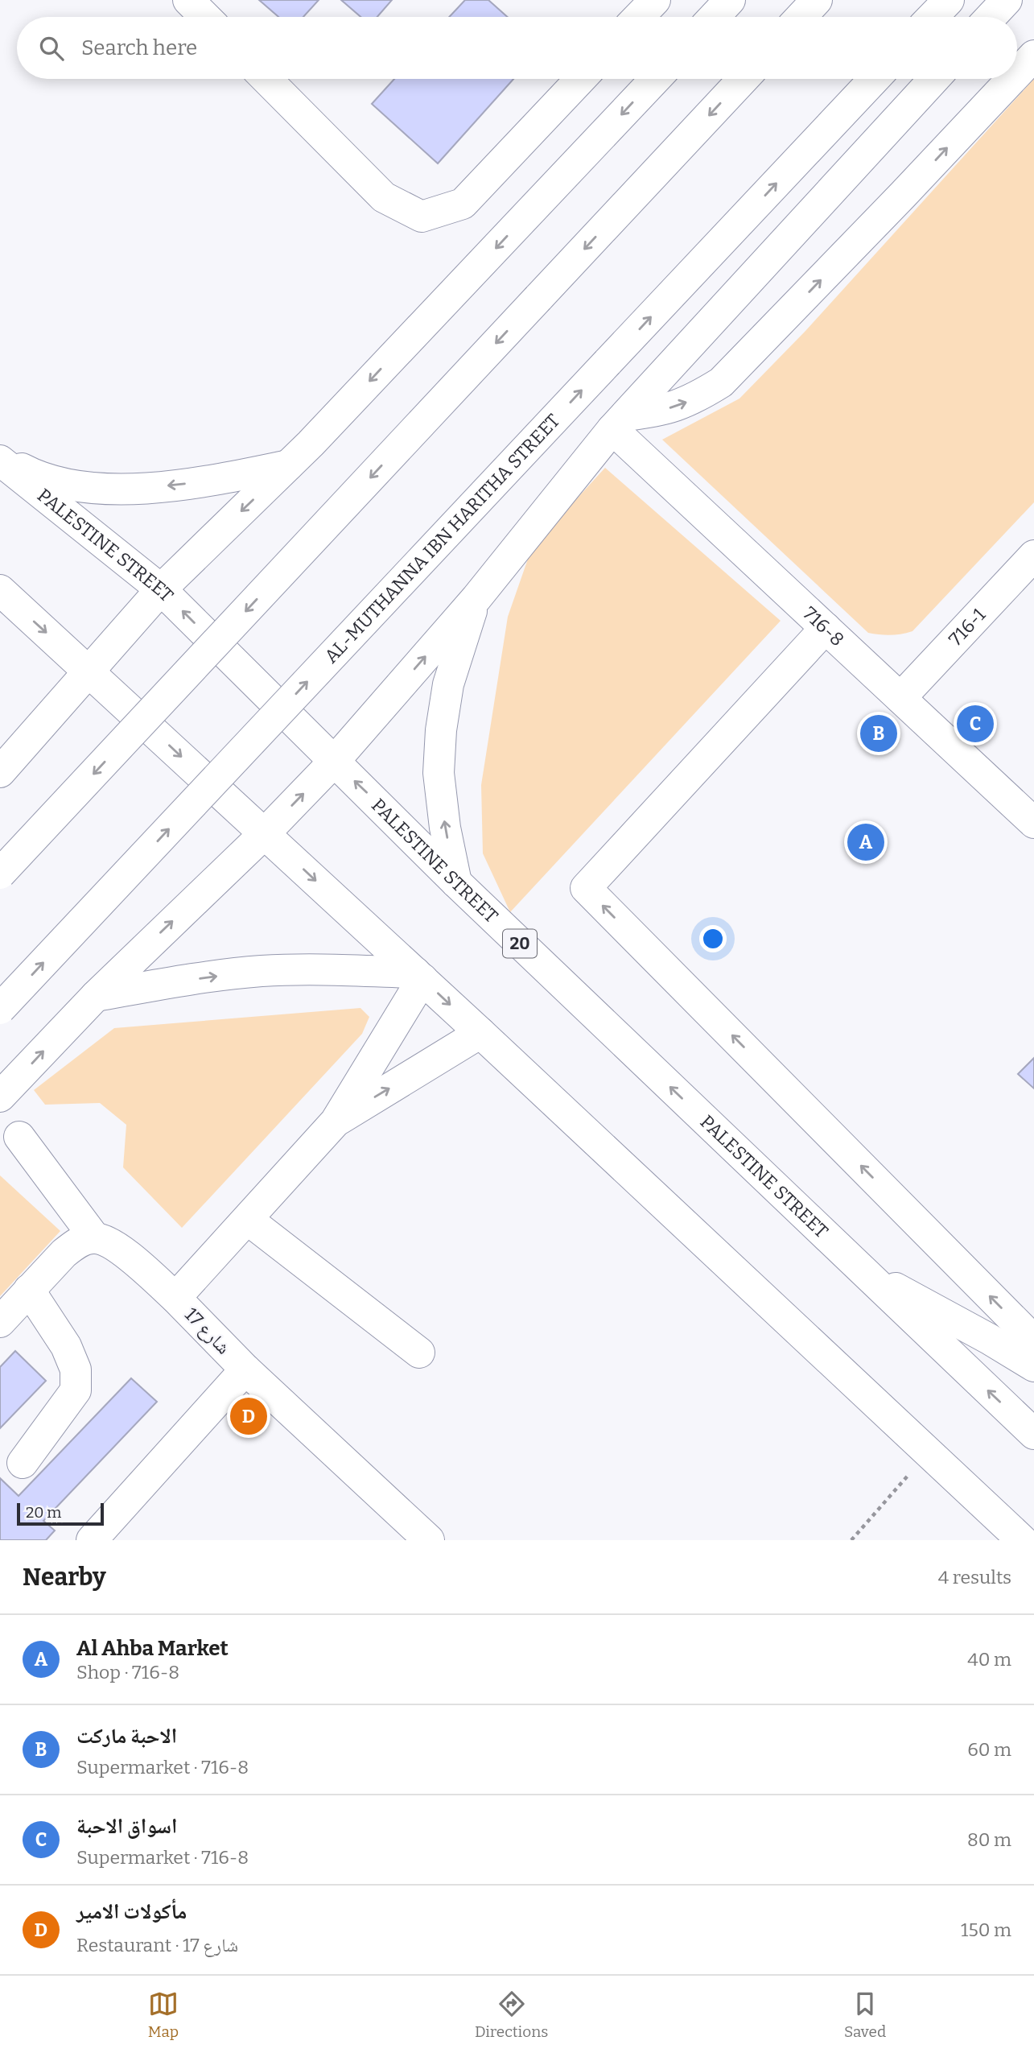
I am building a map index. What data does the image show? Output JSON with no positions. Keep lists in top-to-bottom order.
{
  "streets": {
    "main road": [
      "AL-MUTHANNA IBN HARITHA STREET",
      "PALESTINE STREET",
      "716-8",
      "716-1",
      "20",
      "شارع 17"
    ]
  },
  "crossings": [
    ["716-8", "716-1"]
  ],
  "scale_bar": "20 m",
  "page": {
    "search": "Search here",
    "pins": [
      "C",
      "B",
      "A",
      "D"
    ],
    "scale": "20 m",
    "heading": ["Nearby", "4 results"],
    "list": [
      {
        "mark": "A",
        "name": "Al Ahba Market",
        "note": "Shop · 716-8",
        "value": "40 m"
      },
      {
        "mark": "B",
        "name": "الاحبة ماركت",
        "note": "Supermarket · 716-8",
        "value": "60 m"
      },
      {
        "mark": "C",
        "name": "اسواق الاحبة",
        "note": "Supermarket · 716-8",
        "value": "80 m"
      },
      {
        "mark": "D",
        "name": "مأكولات الامير",
        "note": "Restaurant · شارع 17",
        "value": "150 m"
      }
    ],
    "nav": ["Map", "Directions", "Saved"]
  }
}
